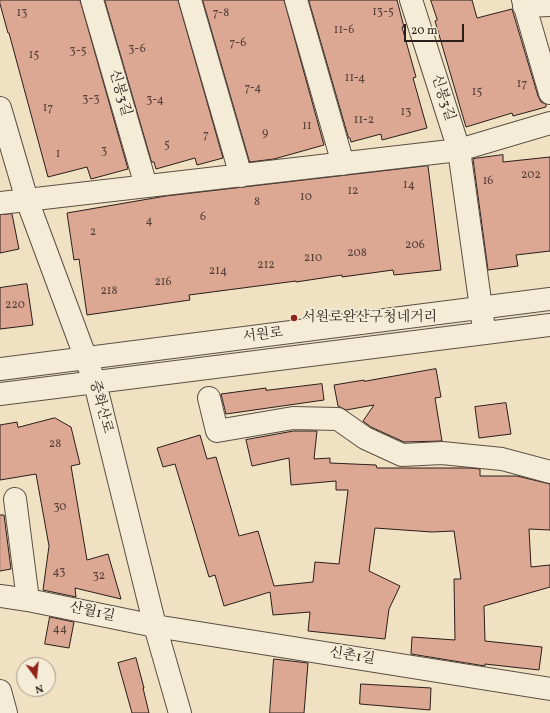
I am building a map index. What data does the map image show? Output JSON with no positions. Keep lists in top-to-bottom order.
{
  "streets": {
    "street": [
      "신봉3길",
      "서원로",
      "중화산로",
      "산월1길",
      "신촌1길"
    ]
  },
  "crossings": [
    ["신봉3길", "서원로"],
    ["서원로", "중화산로"],
    ["중화산로", "산월1길"],
    ["중화산로", "신촌1길"],
    ["산월1길", "신촌1길"]
  ],
  "places": ["서원로완산구청네거리"],
  "house_numbers": [
    "13-5",
    "13",
    "7-8",
    "11-6",
    "7-6",
    "3-6",
    "3-5",
    "15",
    "11-4",
    "17",
    "7-4",
    "15",
    "3-3",
    "3-4",
    "17",
    "13",
    "11-2",
    "11",
    "9",
    "7",
    "5",
    "3",
    "1",
    "202",
    "16",
    "14",
    "12",
    "10",
    "8",
    "6",
    "4",
    "2",
    "206",
    "208",
    "210",
    "212",
    "214",
    "216",
    "218",
    "220",
    "28",
    "30",
    "43",
    "32",
    "44"
  ],
  "scale_bar": "20 m",
  "north": "bottom"
}
